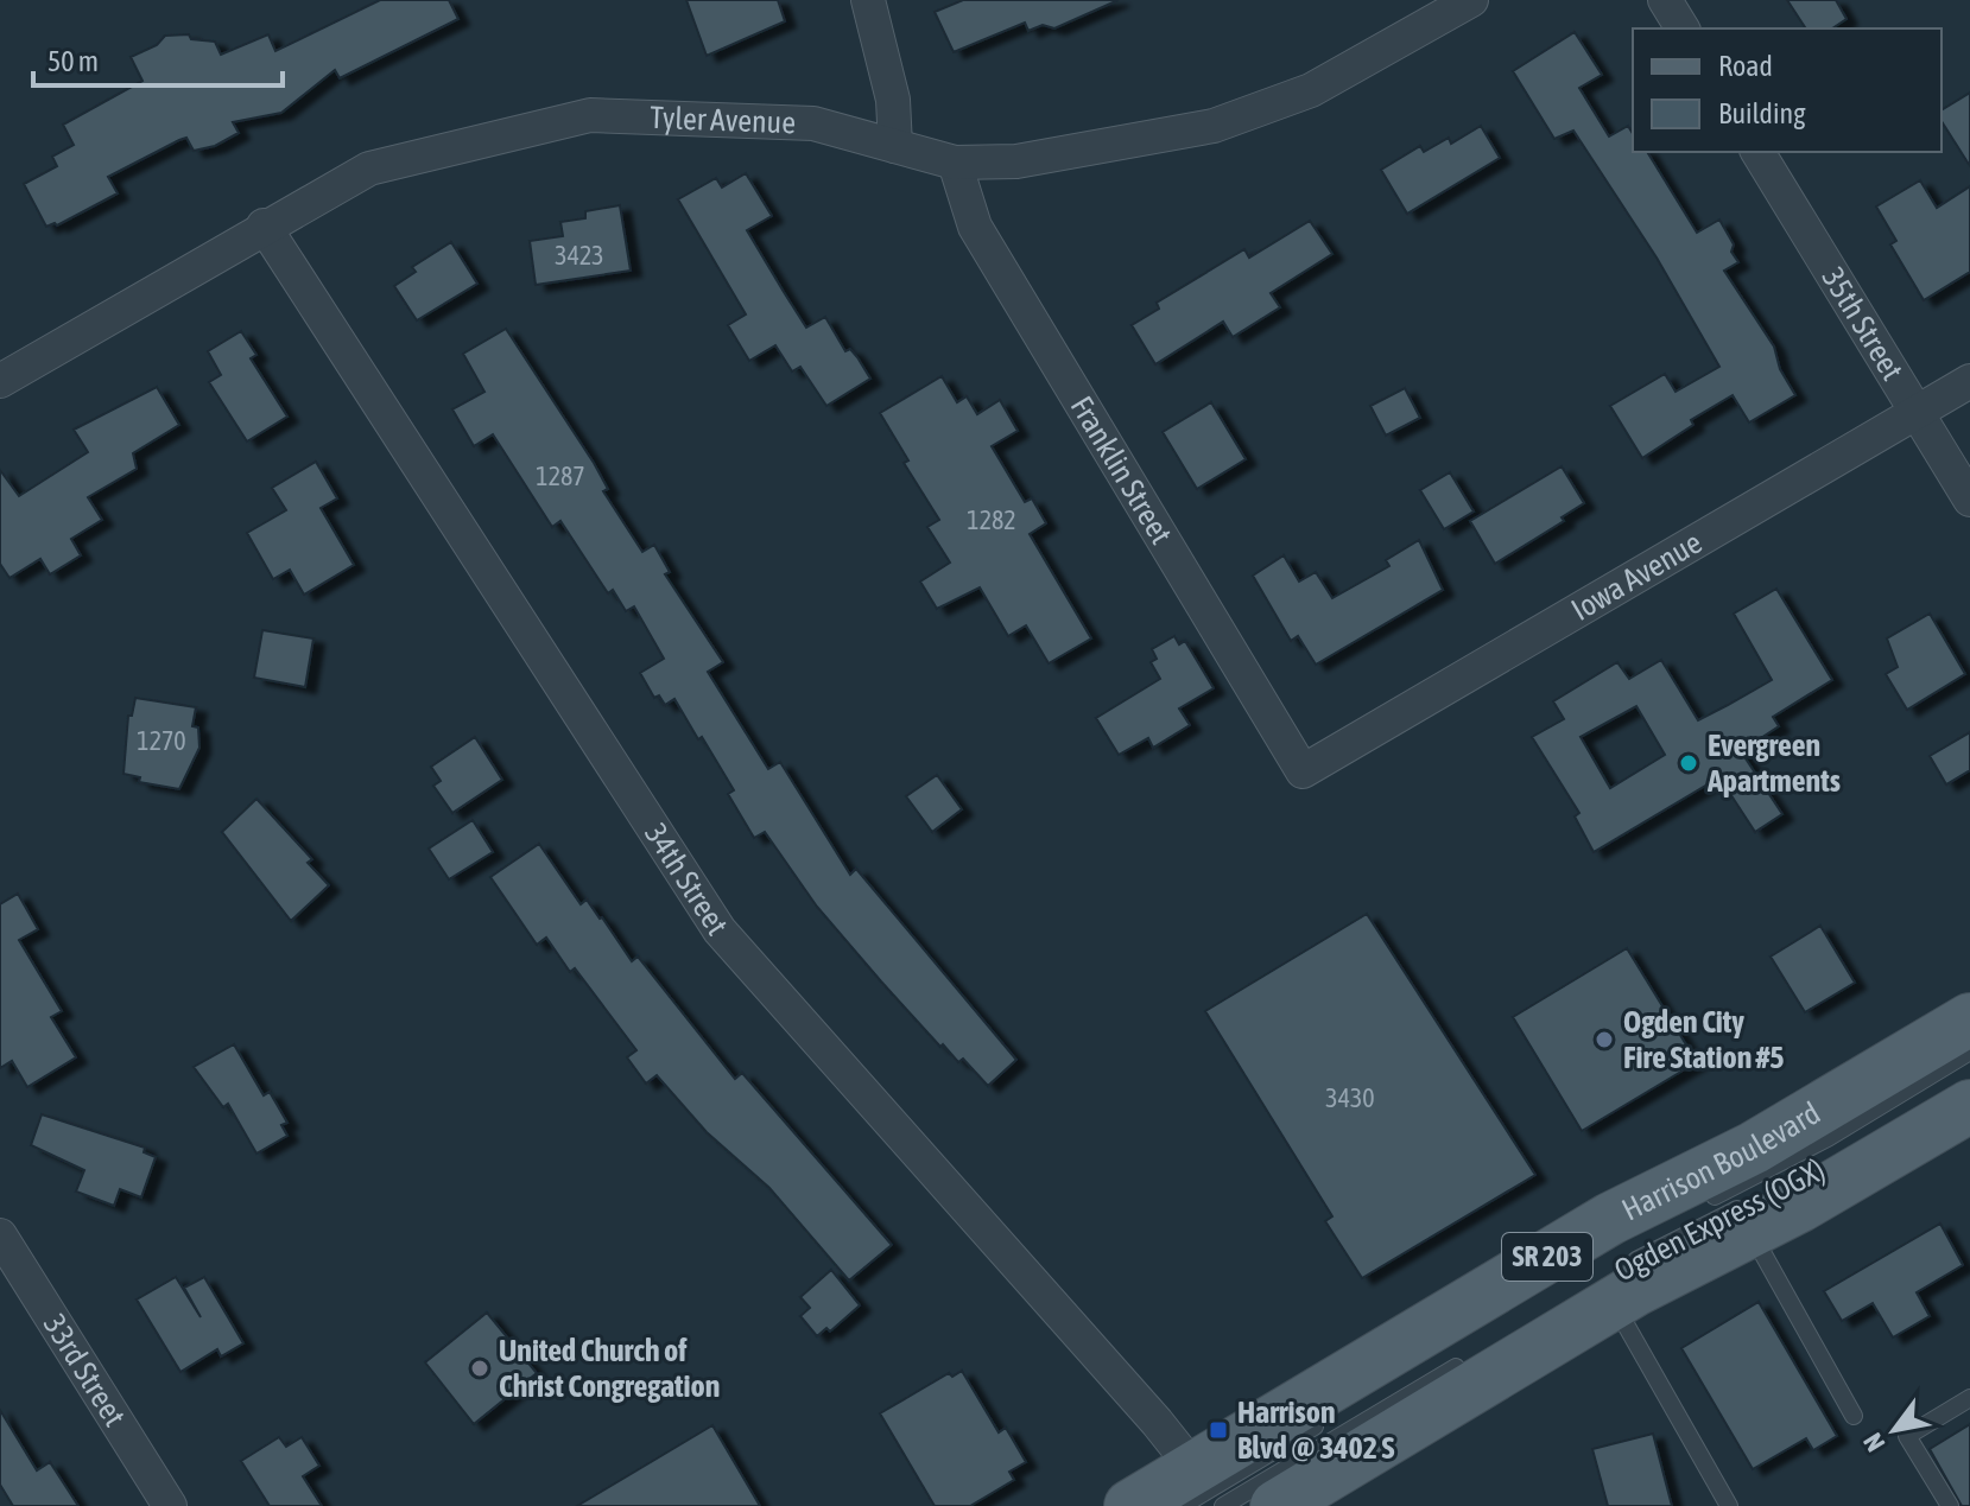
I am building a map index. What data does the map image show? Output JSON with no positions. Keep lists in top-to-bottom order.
{
  "streets": {
    "main road": ["Harrison Boulevard", "SR 203"],
    "street": [
      "Tyler Avenue",
      "35th Street",
      "Franklin Street",
      "Iowa Avenue",
      "34th Street",
      "33rd Street"
    ],
    "lane": ["Ogden Express (OGX)"]
  },
  "crossings": [
    ["Tyler Avenue", "Franklin Street"],
    ["Tyler Avenue", "34th Street"],
    ["35th Street", "Iowa Avenue"],
    ["Franklin Street", "Iowa Avenue"],
    ["34th Street", "Harrison Boulevard"]
  ],
  "places": {
    "other": ["Evergreen Apartments", "Ogden City Fire Station #5", "United Church of Christ Congregation"],
    "transit": ["Harrison Blvd @ 3402 S"]
  },
  "house_numbers": [
    "3423",
    "1287",
    "1282",
    "1270",
    "3430"
  ],
  "legend": ["Road", "Building"],
  "scale_bar": "50 m",
  "north": "bottom left"
}
